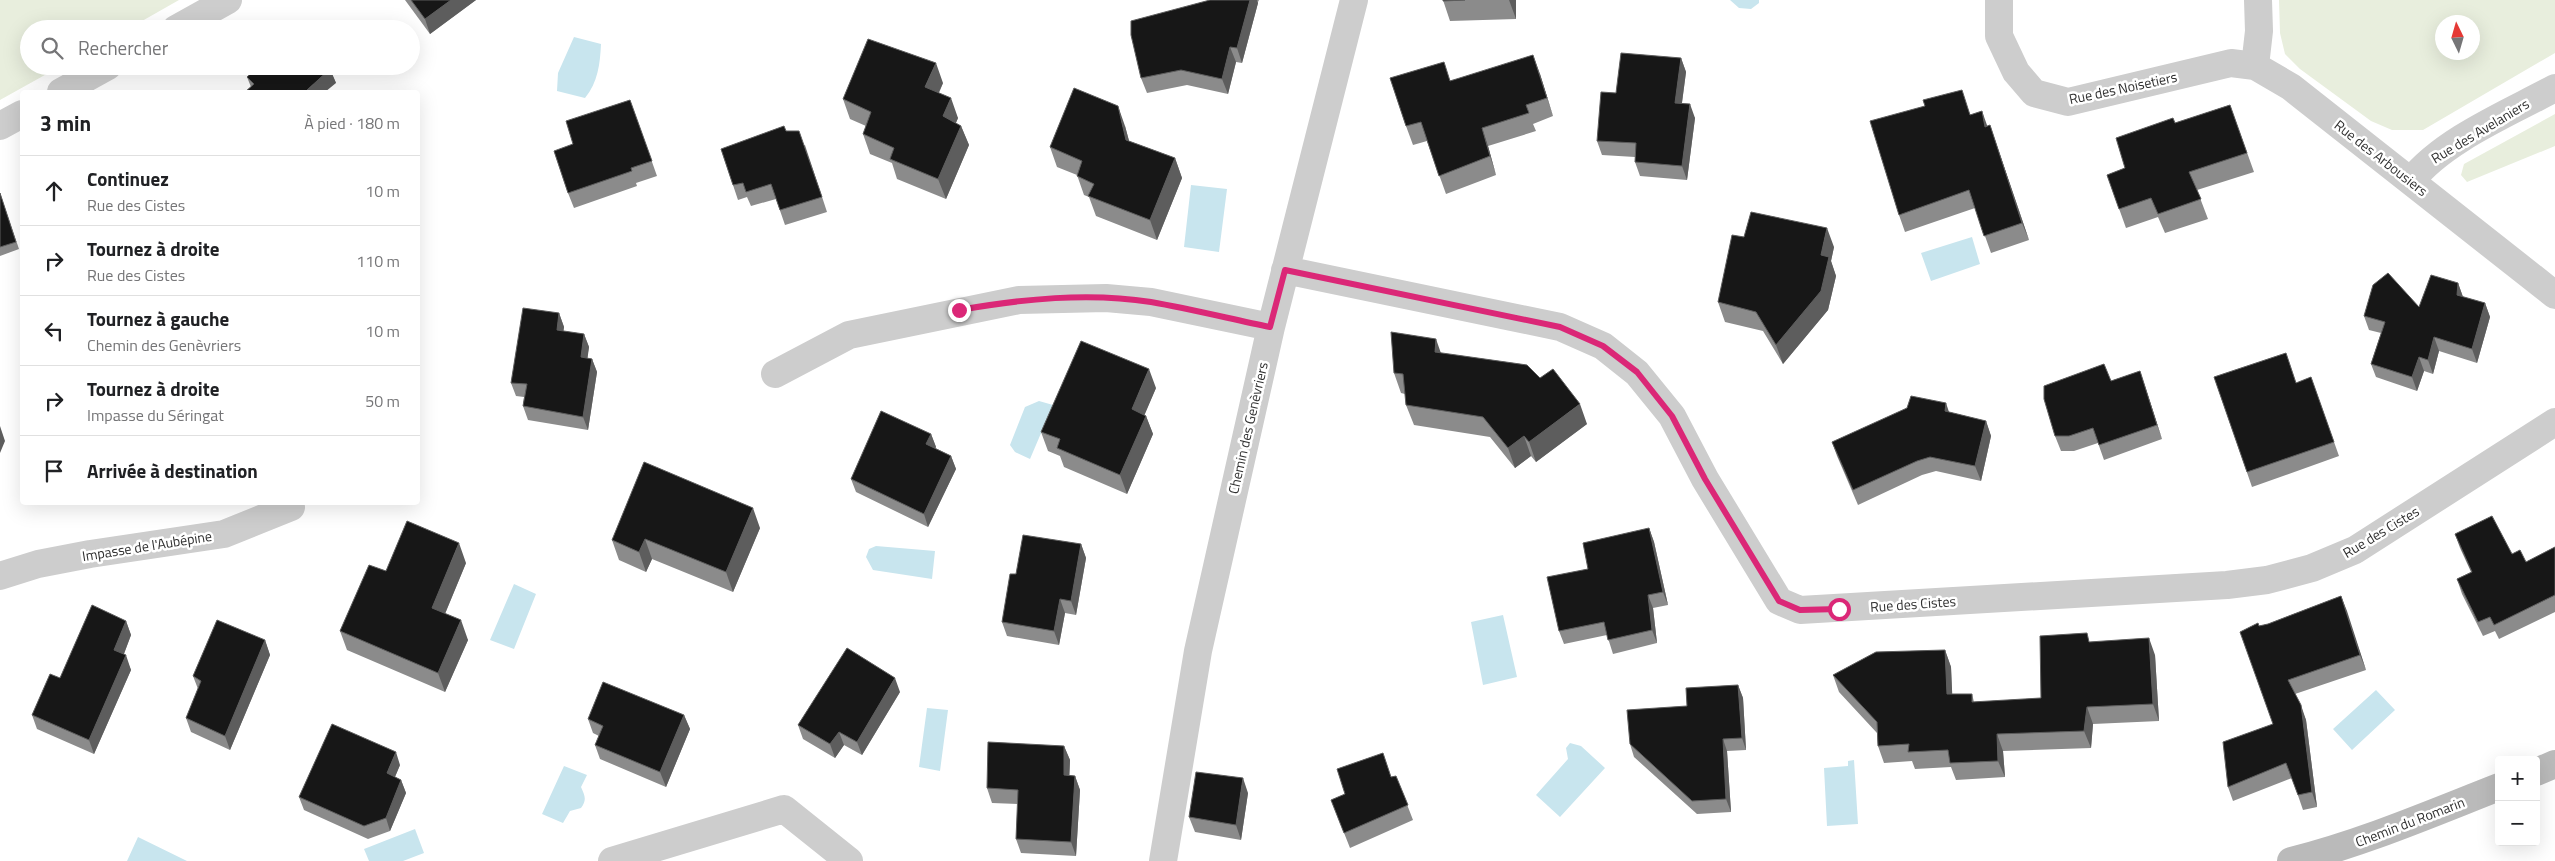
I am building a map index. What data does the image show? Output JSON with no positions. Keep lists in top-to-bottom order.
{
  "streets": {
    "street": [
      "Rue des Noisetiers",
      "Rue des Avelaniers",
      "Rue des Arbousiers",
      "Chemin des Genèvriers",
      "Rue des Cistes",
      "Impasse de l'Aubépine",
      "Chemin du Romarin"
    ]
  },
  "crossings": [
    ["Rue des Noisetiers", "Rue des Arbousiers"],
    ["Rue des Avelaniers", "Rue des Arbousiers"],
    ["Chemin des Genèvriers", "Rue des Cistes"]
  ],
  "north": "top",
  "page": {
    "search": "Rechercher",
    "heading": ["3 min", "À pied · 180 m"],
    "list": [
      ["Continuez", "Rue des Cistes", "10 m"],
      ["Tournez à droite", "Rue des Cistes", "110 m"],
      ["Tournez à gauche", "Chemin des Genèvriers", "10 m"],
      ["Tournez à droite", "Impasse du Séringat", "50 m"],
      "Arrivée à destination"
    ],
    "map_buttons": ["+", "−"]
  }
}
